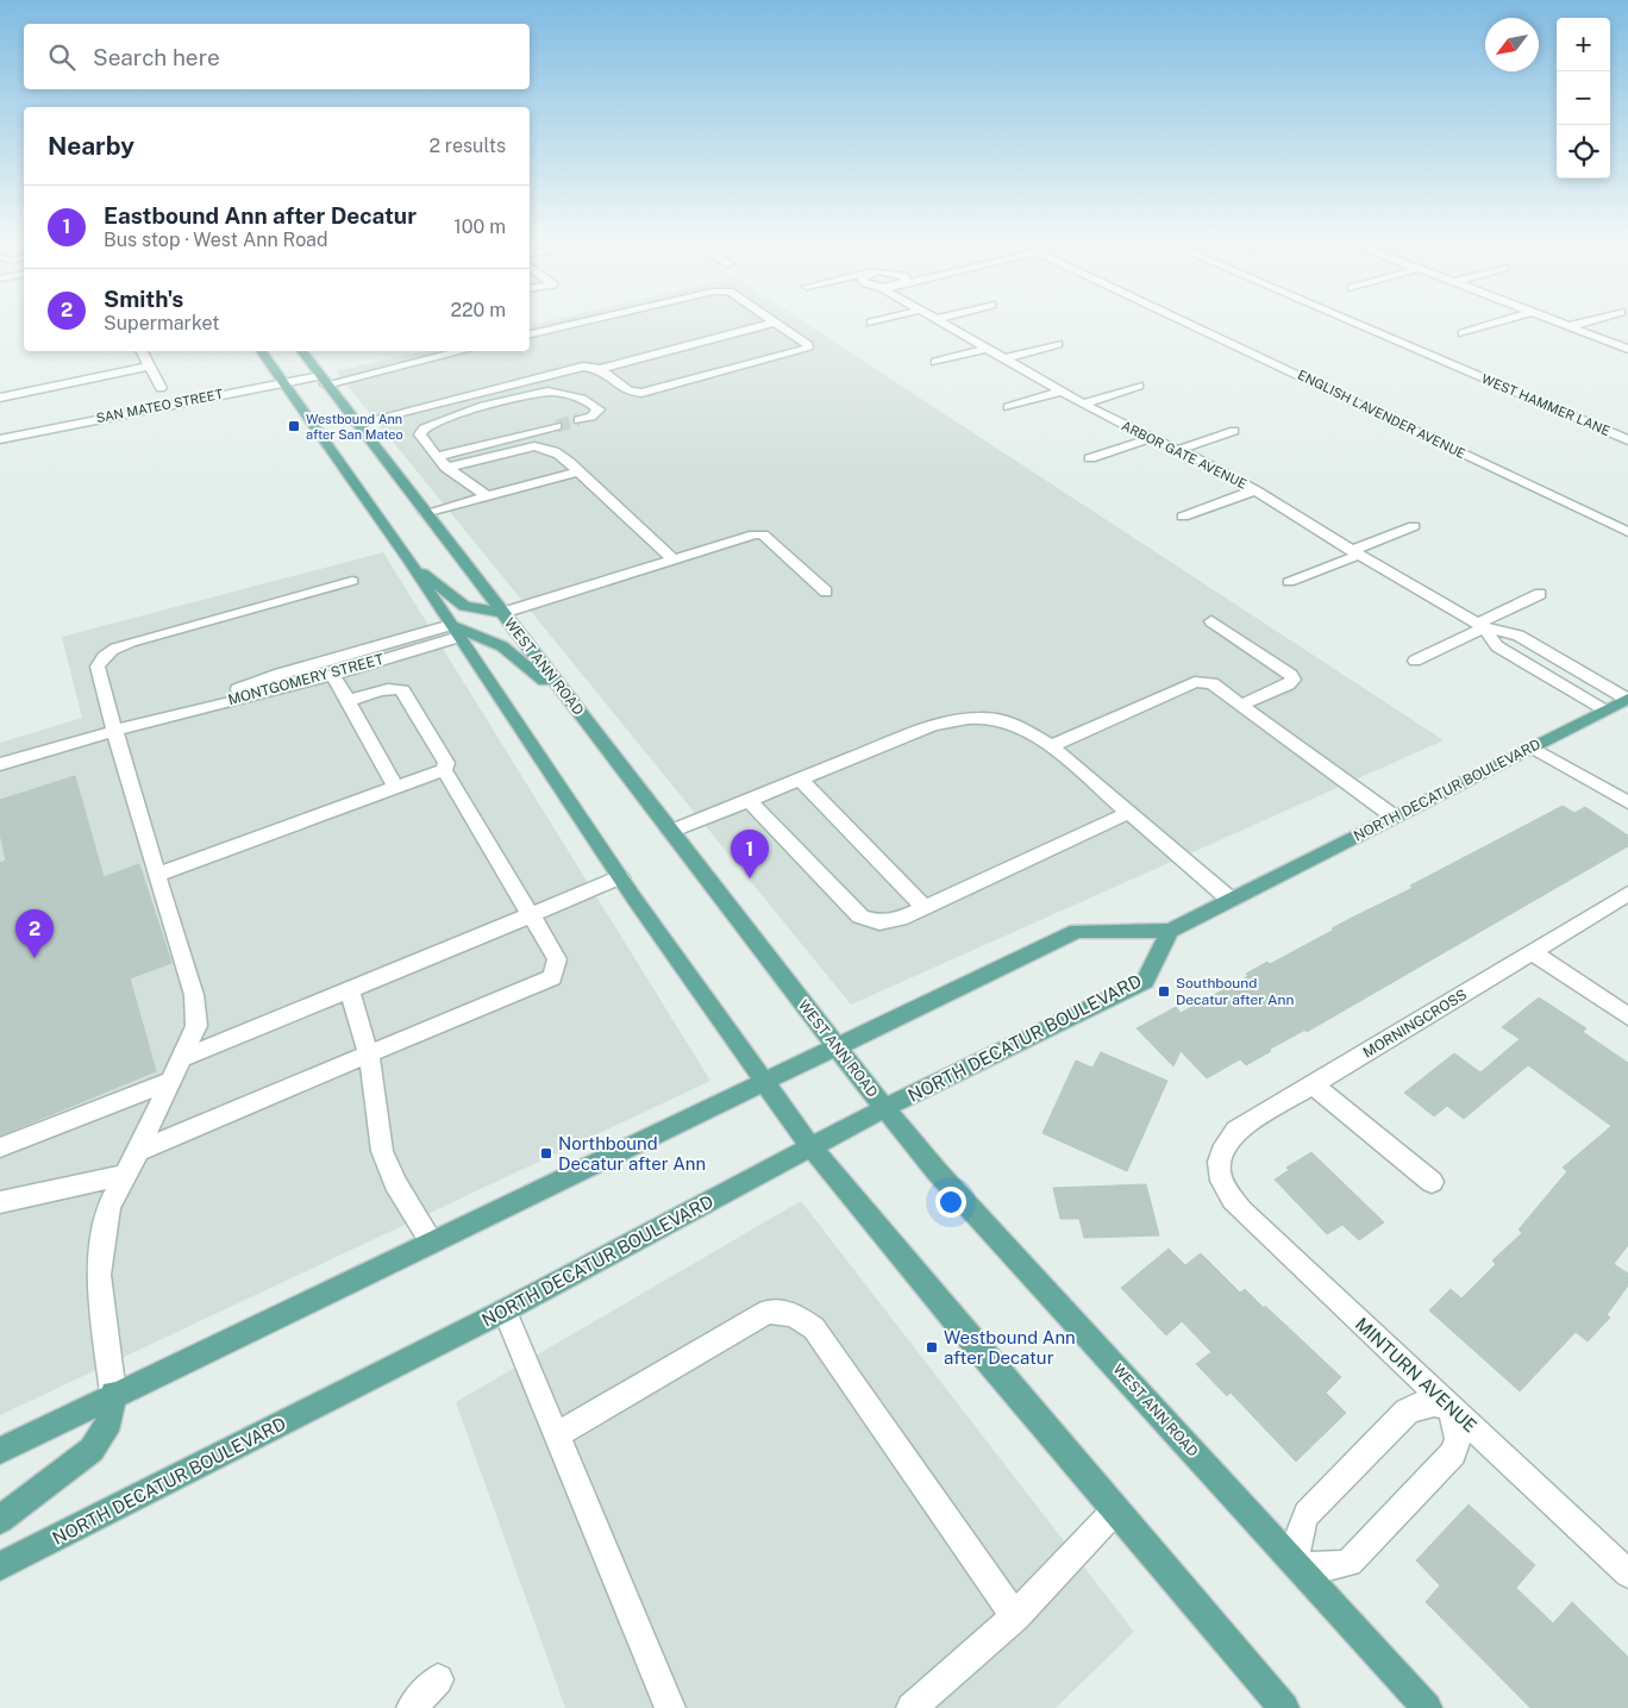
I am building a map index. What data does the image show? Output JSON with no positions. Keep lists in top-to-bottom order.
{
  "streets": {
    "main road": ["WEST ANN ROAD", "NORTH DECATUR BOULEVARD"],
    "street": [
      "WEST HAMMER LANE",
      "SAN MATEO STREET",
      "ENGLISH LAVENDER AVENUE",
      "ARBOR GATE AVENUE",
      "MONTGOMERY STREET",
      "MORNINGCROSS",
      "MINTURN AVENUE"
    ]
  },
  "crossings": [
    ["SAN MATEO STREET", "WEST ANN ROAD"],
    ["ARBOR GATE AVENUE", "NORTH DECATUR BOULEVARD"],
    ["WEST ANN ROAD", "NORTH DECATUR BOULEVARD"],
    ["MORNINGCROSS", "MINTURN AVENUE"]
  ],
  "places": {
    "transit": [
      "Westbound Ann after San Mateo",
      "Southbound Decatur after Ann",
      "Northbound Decatur after Ann",
      "Westbound Ann after Decatur"
    ]
  },
  "north": "bottom left",
  "page": {
    "map_buttons": ["+", "−"],
    "search": "Search here",
    "heading": ["Nearby", "2 results"],
    "list": [
      {
        "mark": "1",
        "name": "Eastbound Ann after Decatur",
        "note": "Bus stop · West Ann Road",
        "value": "100 m"
      },
      {
        "mark": "2",
        "name": "Smith's",
        "note": "Supermarket",
        "value": "220 m"
      }
    ],
    "pins": ["1", "2"]
  }
}
